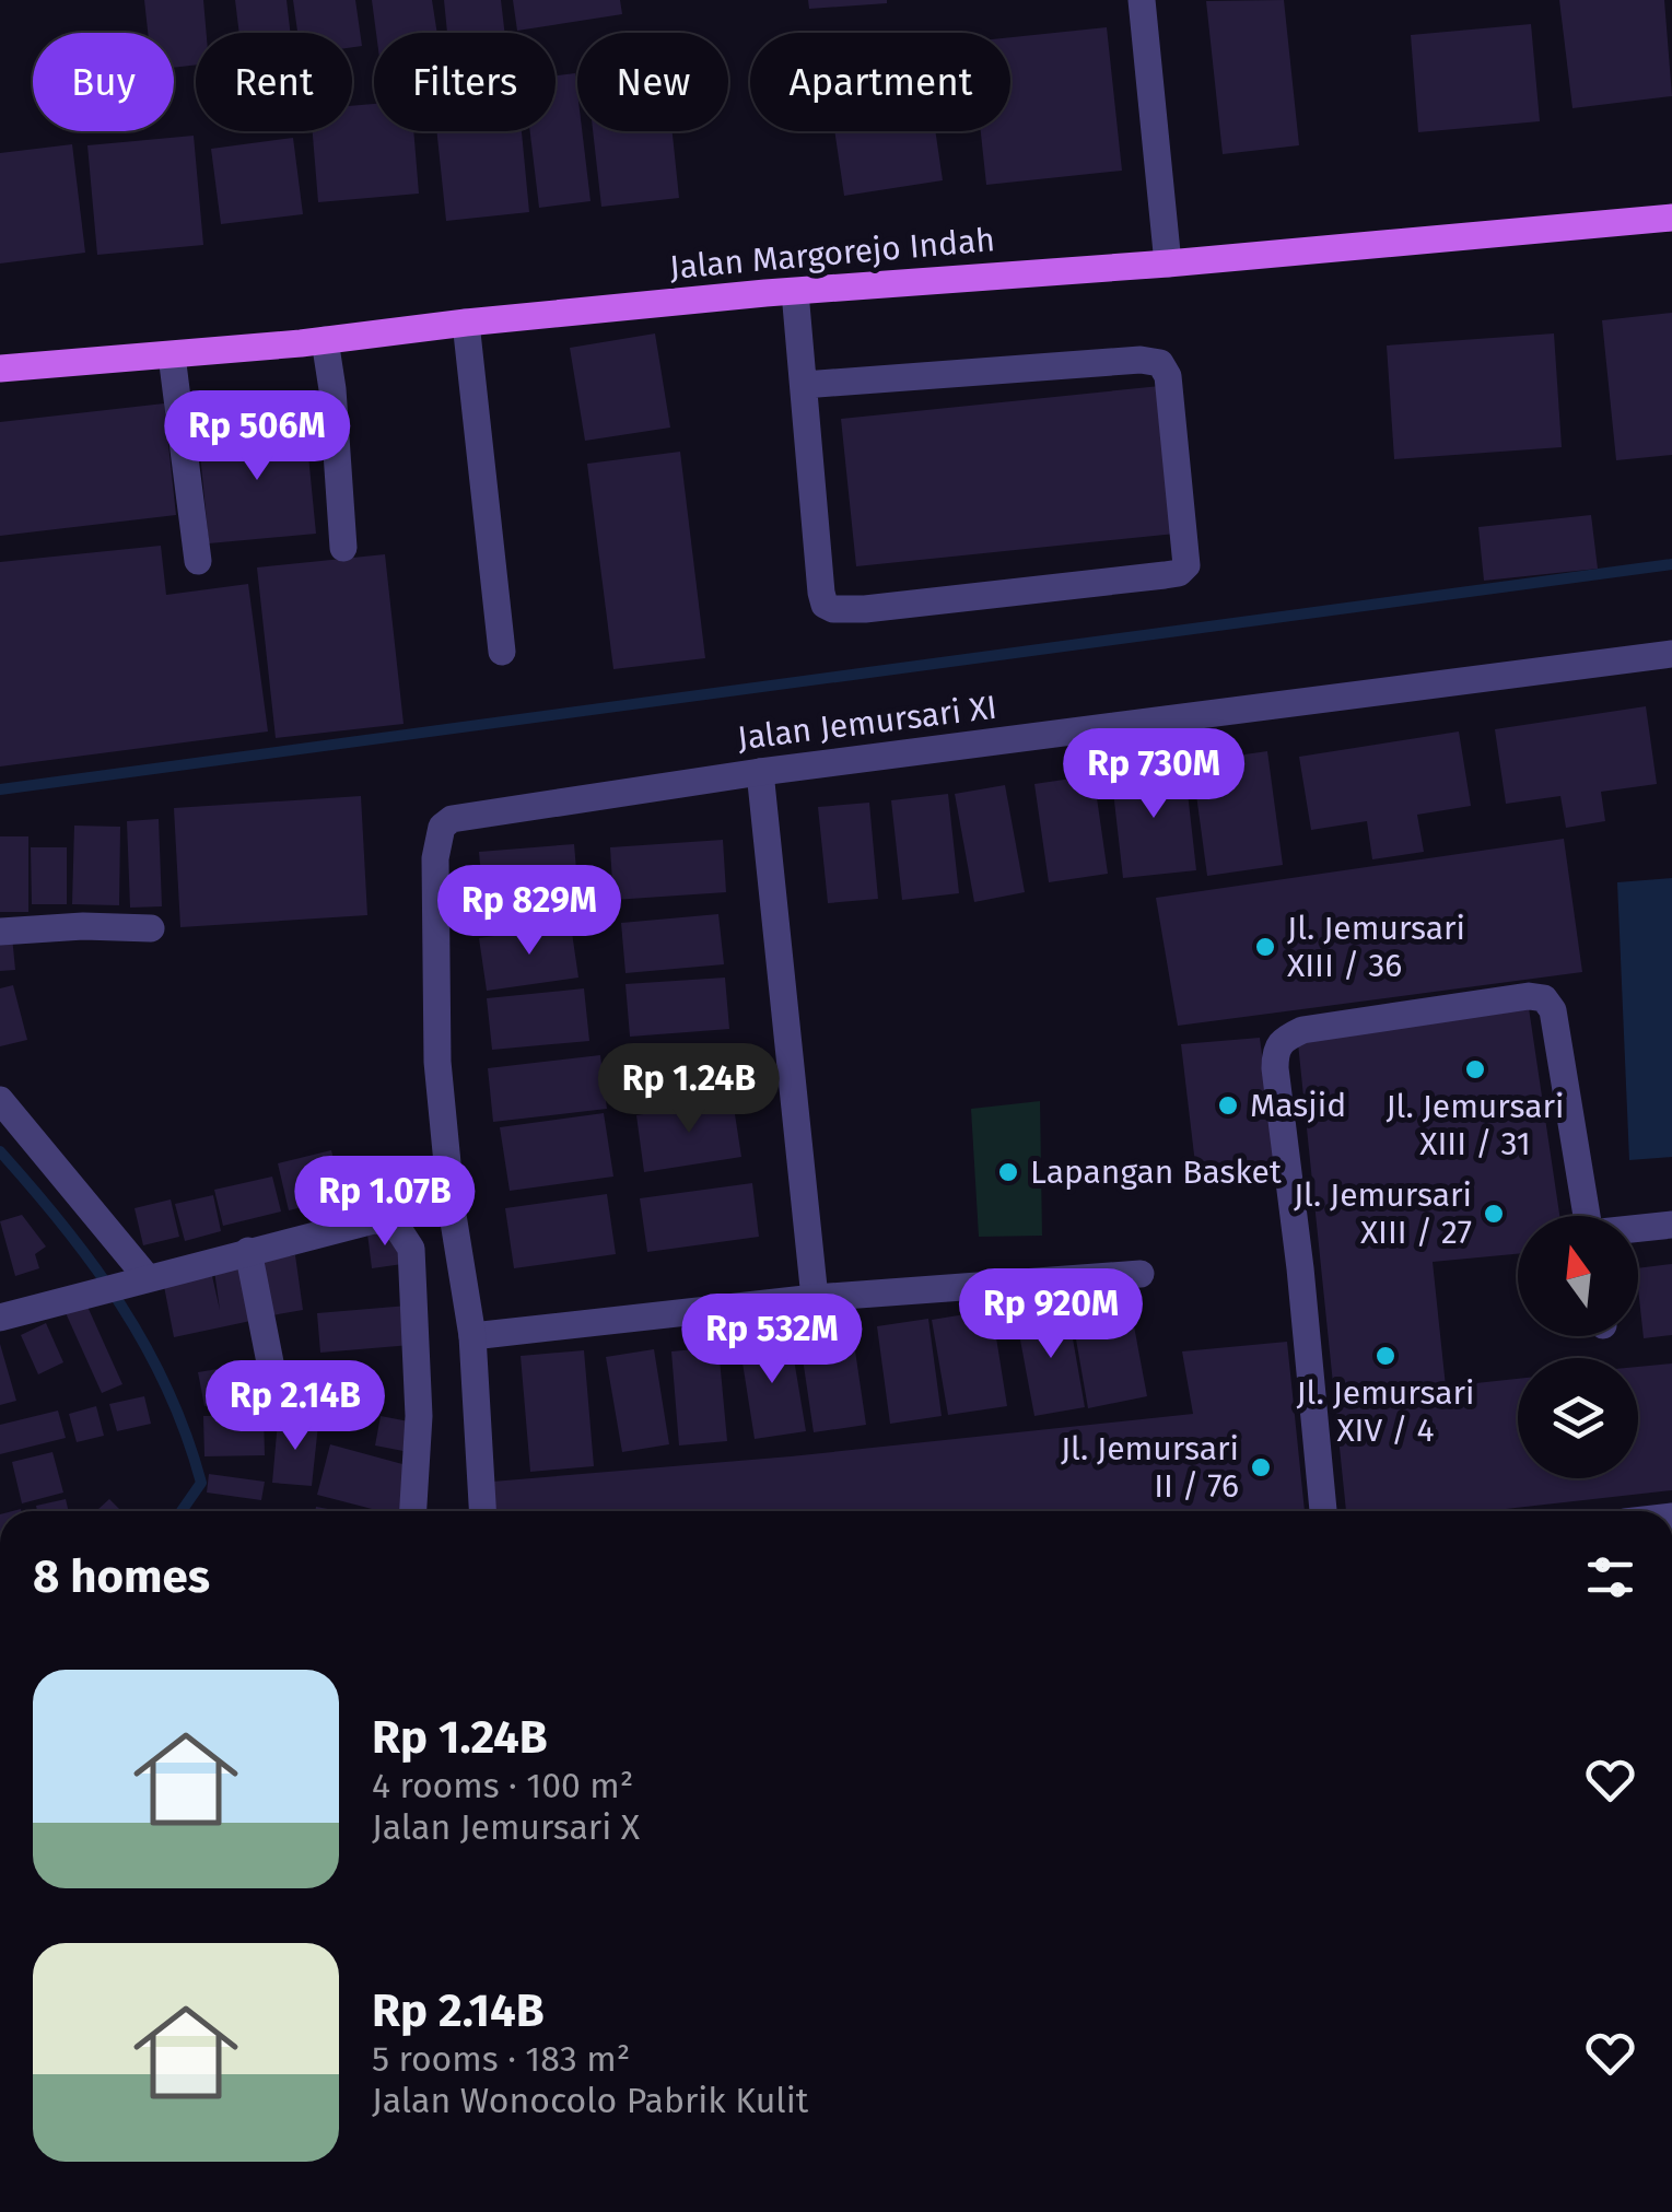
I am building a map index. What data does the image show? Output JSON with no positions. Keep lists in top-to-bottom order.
{
  "streets": {
    "main road": ["Jalan Margorejo Indah"],
    "street": ["Jalan Jemursari XI"]
  },
  "places": [
    "Jl. Jemursari XIII / 36",
    "Jl. Jemursari XIII / 31",
    "Masjid",
    "Lapangan Basket",
    "Jl. Jemursari XIII / 27",
    "Jl. Jemursari XIV / 4",
    "Jl. Jemursari II / 76"
  ],
  "north": "top",
  "page": {
    "chip": [
      "Buy",
      "Rent",
      "Filters",
      "New",
      "Apartment"
    ],
    "price": [
      "Rp 506M",
      "Rp 730M",
      "Rp 829M",
      "Rp 1.24B",
      "Rp 1.07B",
      "Rp 920M",
      "Rp 532M",
      "Rp 2.14B"
    ],
    "heading": "8 homes",
    "list": [
      {
        "name": "Rp 1.24B",
        "note": "4 rooms · 100 m² · Jalan Jemursari X"
      },
      {
        "name": "Rp 2.14B",
        "note": "5 rooms · 183 m² · Jalan Wonocolo Pabrik Kulit"
      }
    ]
  }
}
